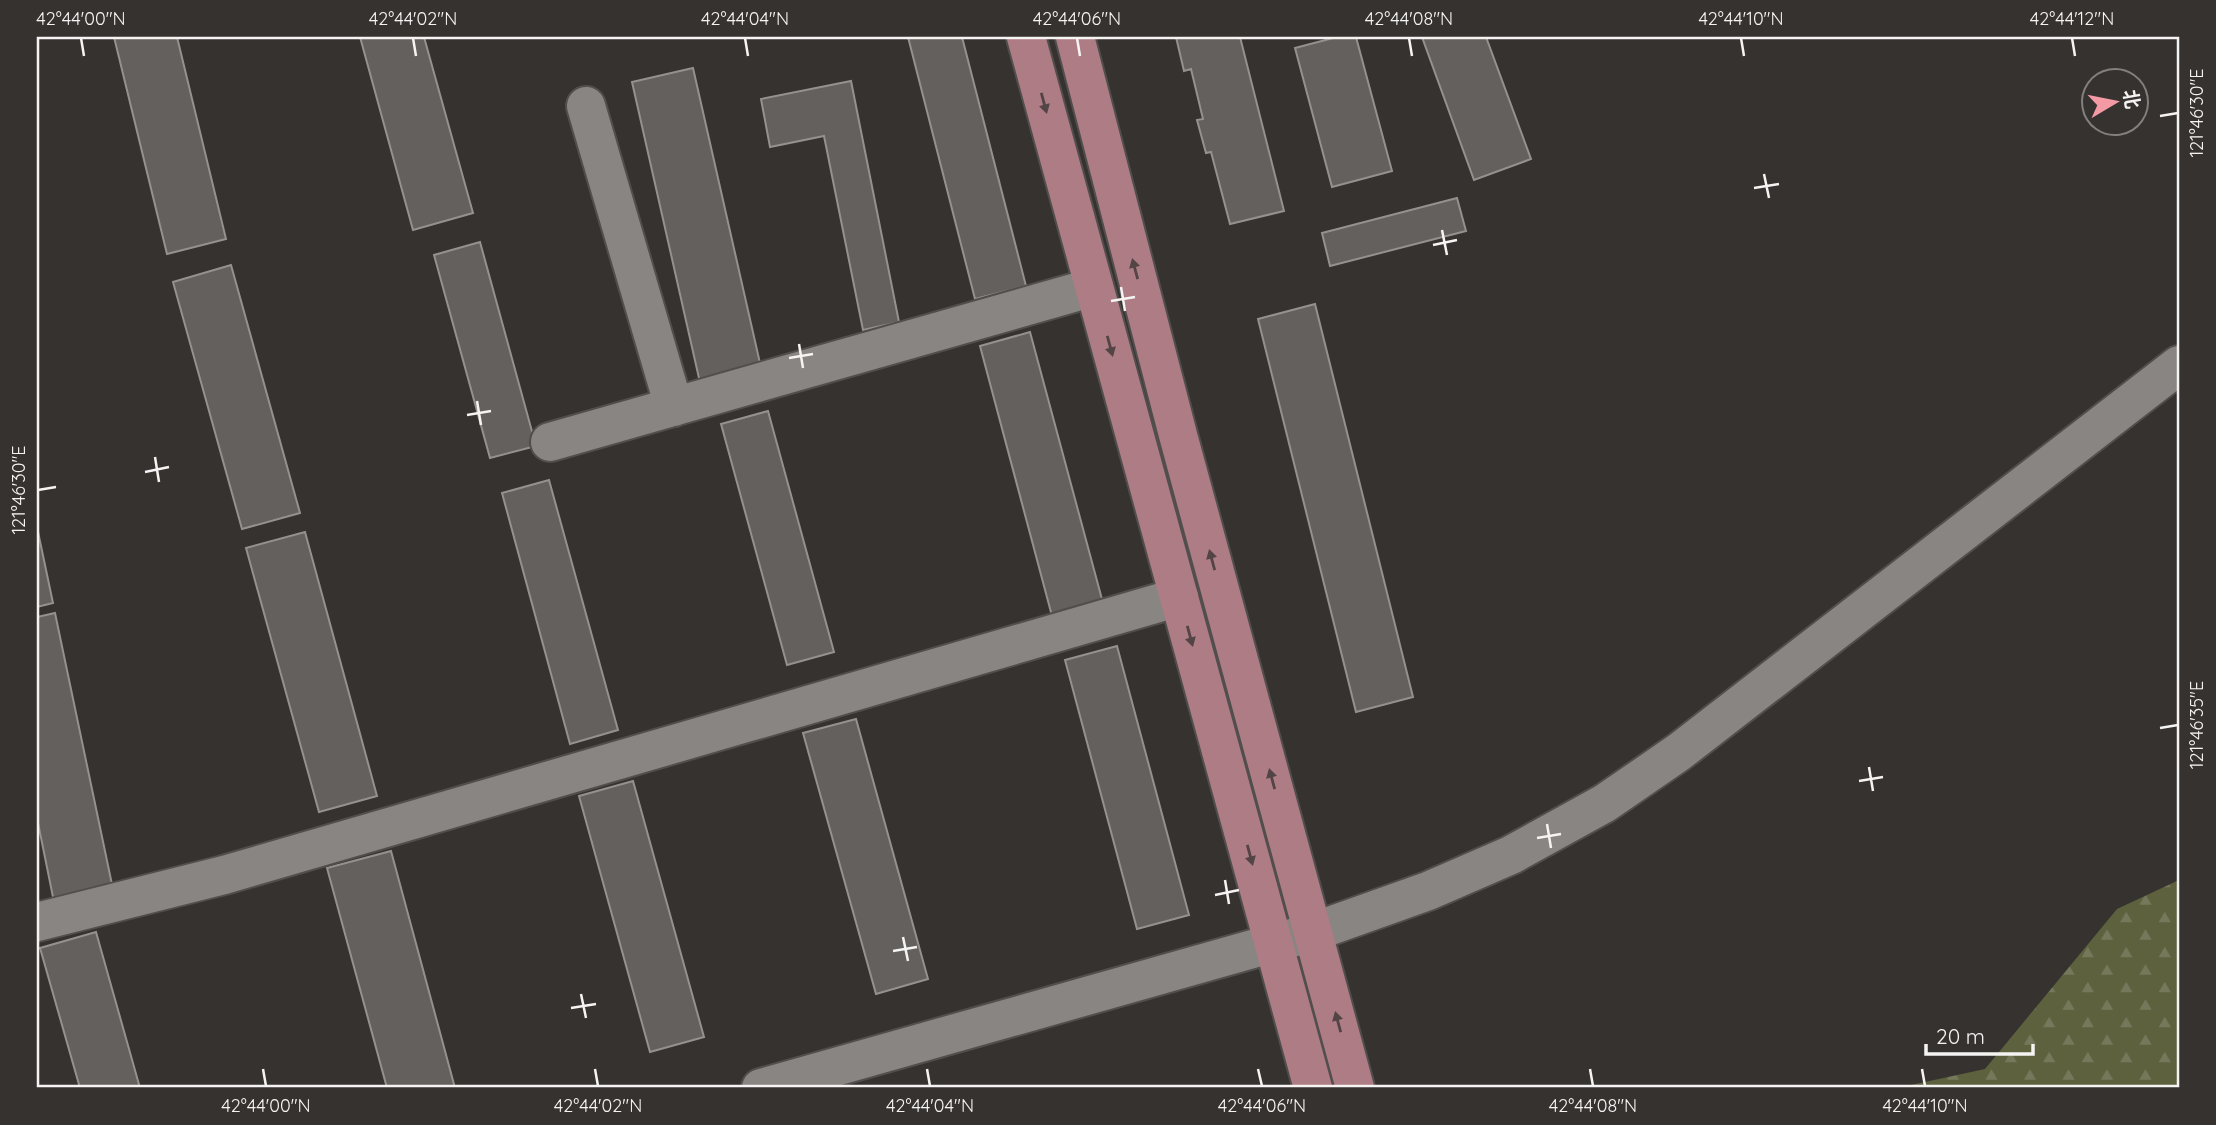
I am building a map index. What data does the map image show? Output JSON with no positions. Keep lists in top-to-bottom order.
{
  "scale_bar": "20 m",
  "north": "right",
  "coordinates": [
    "42°44'00\"N",
    "42°44'02\"N",
    "42°44'04\"N",
    "42°44'06\"N",
    "42°44'08\"N",
    "42°44'10\"N",
    "42°44'12\"N",
    "121°46'30\"E",
    "121°46'35\"E"
  ]
}
